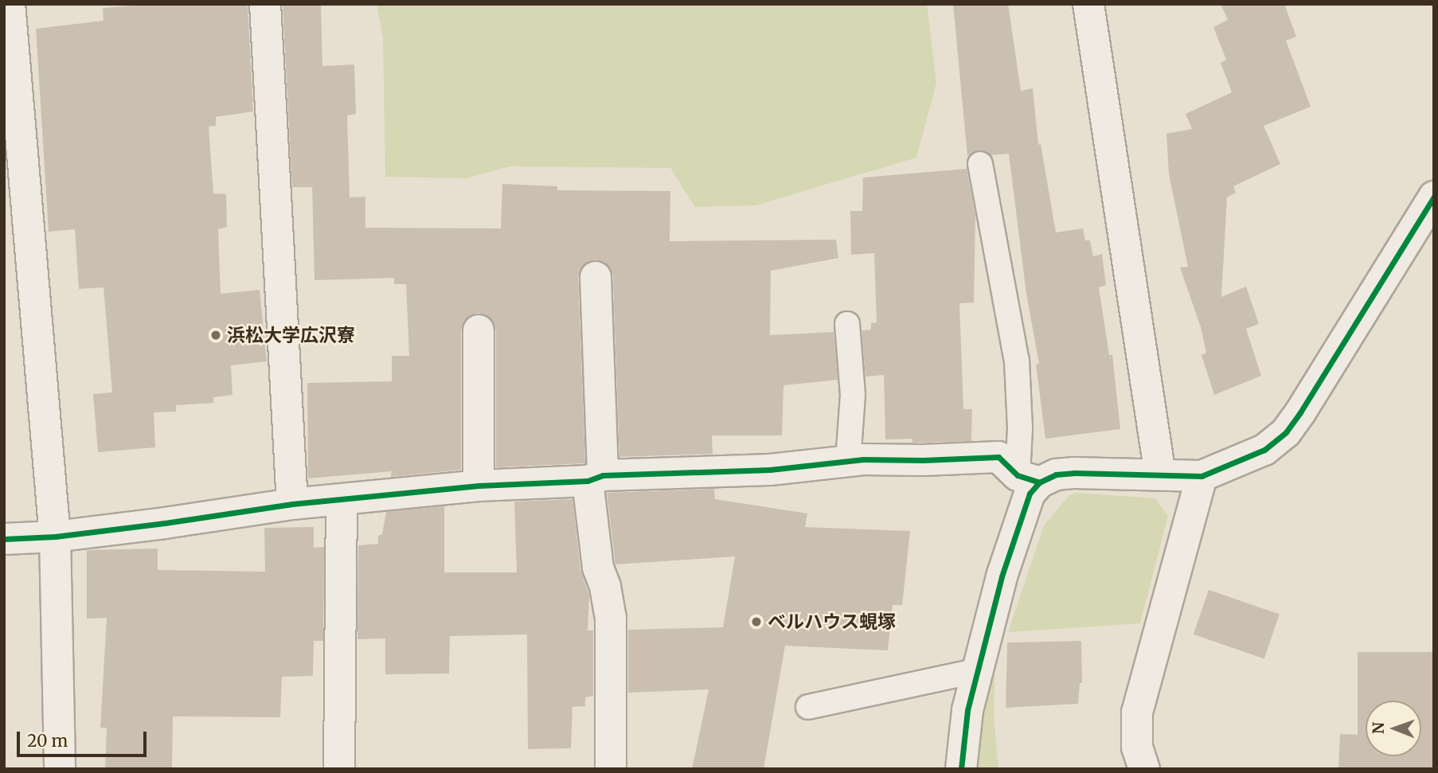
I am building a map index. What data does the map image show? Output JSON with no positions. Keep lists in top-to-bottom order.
{
  "places": ["浜松大学広沢寮", "ベルハウス蜆塚"],
  "scale_bar": "20 m",
  "north": "left"
}
